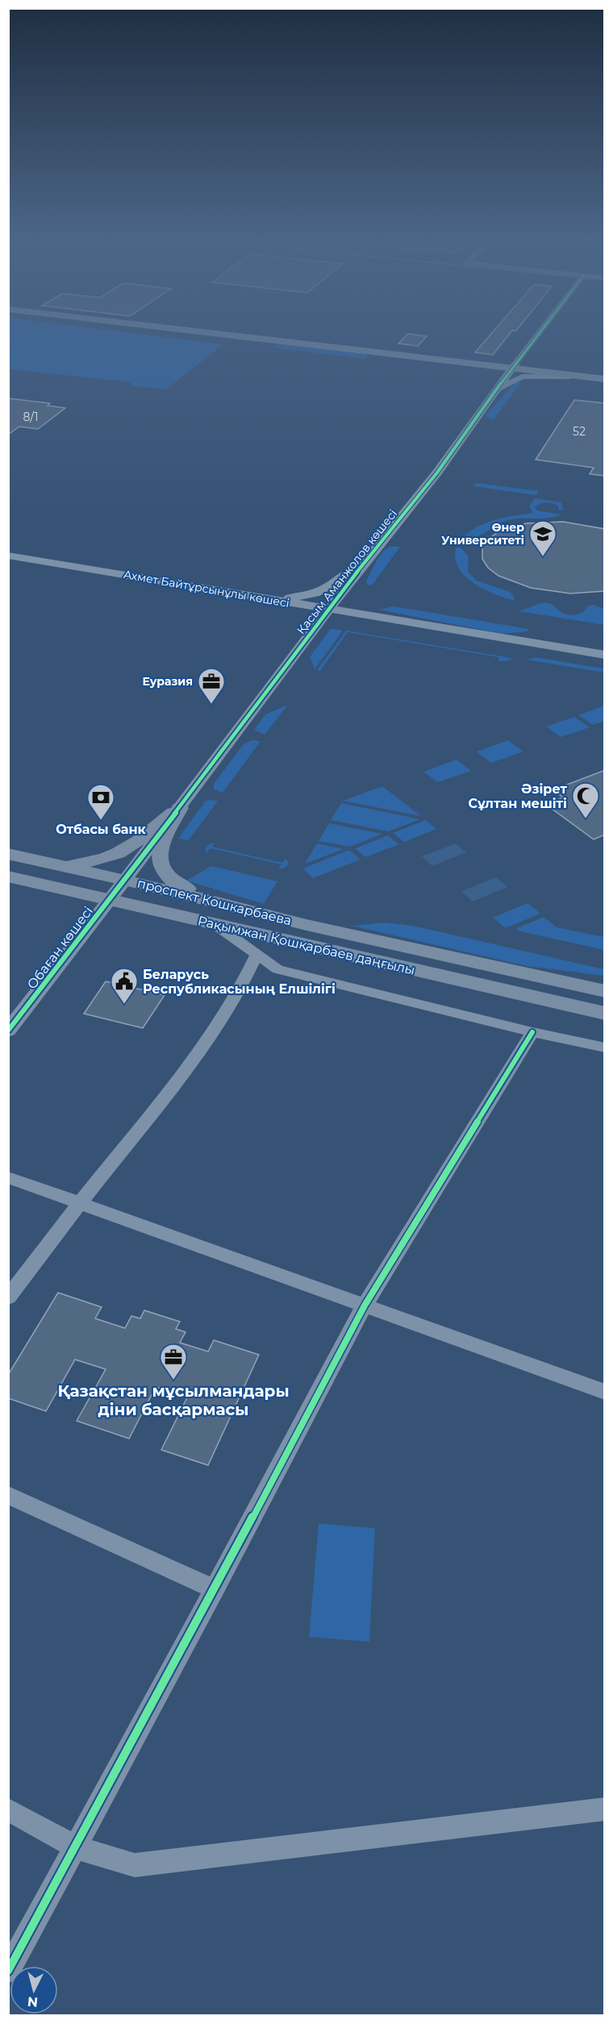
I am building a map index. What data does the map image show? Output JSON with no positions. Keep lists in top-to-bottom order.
{
  "streets": {
    "main road": ["проспект Кошкарбаева", "Рақымжан Қошқарбаев даңғылы"],
    "street": ["Қасым Аманжолов көшесі", "Ахмет Байтұрсынұлы көшесі", "Обаған көшесі"]
  },
  "crossings": [
    ["Қасым Аманжолов көшесі", "Ахмет Байтұрсынұлы көшесі"],
    ["Қасым Аманжолов көшесі", "проспект Кошкарбаева"],
    ["Қасым Аманжолов көшесі", "Обаған көшесі"],
    ["проспект Кошкарбаева", "Рақымжан Қошқарбаев даңғылы"],
    ["проспект Кошкарбаева", "Обаған көшесі"],
    ["Рақымжан Қошқарбаев даңғылы", "Обаған көшесі"]
  ],
  "places": {
    "school or university": ["Өнер Университеті"],
    "office": ["Еуразия", "Қазақстан мұсылмандары діни басқармасы"],
    "mosque": ["Әзірет Сұлтан мешіті"],
    "bank": ["Отбасы банк"],
    "public building": ["Беларусь Республикасының Елшілігі"]
  },
  "house_numbers": ["8/1", "52"],
  "north": "bottom"
}
